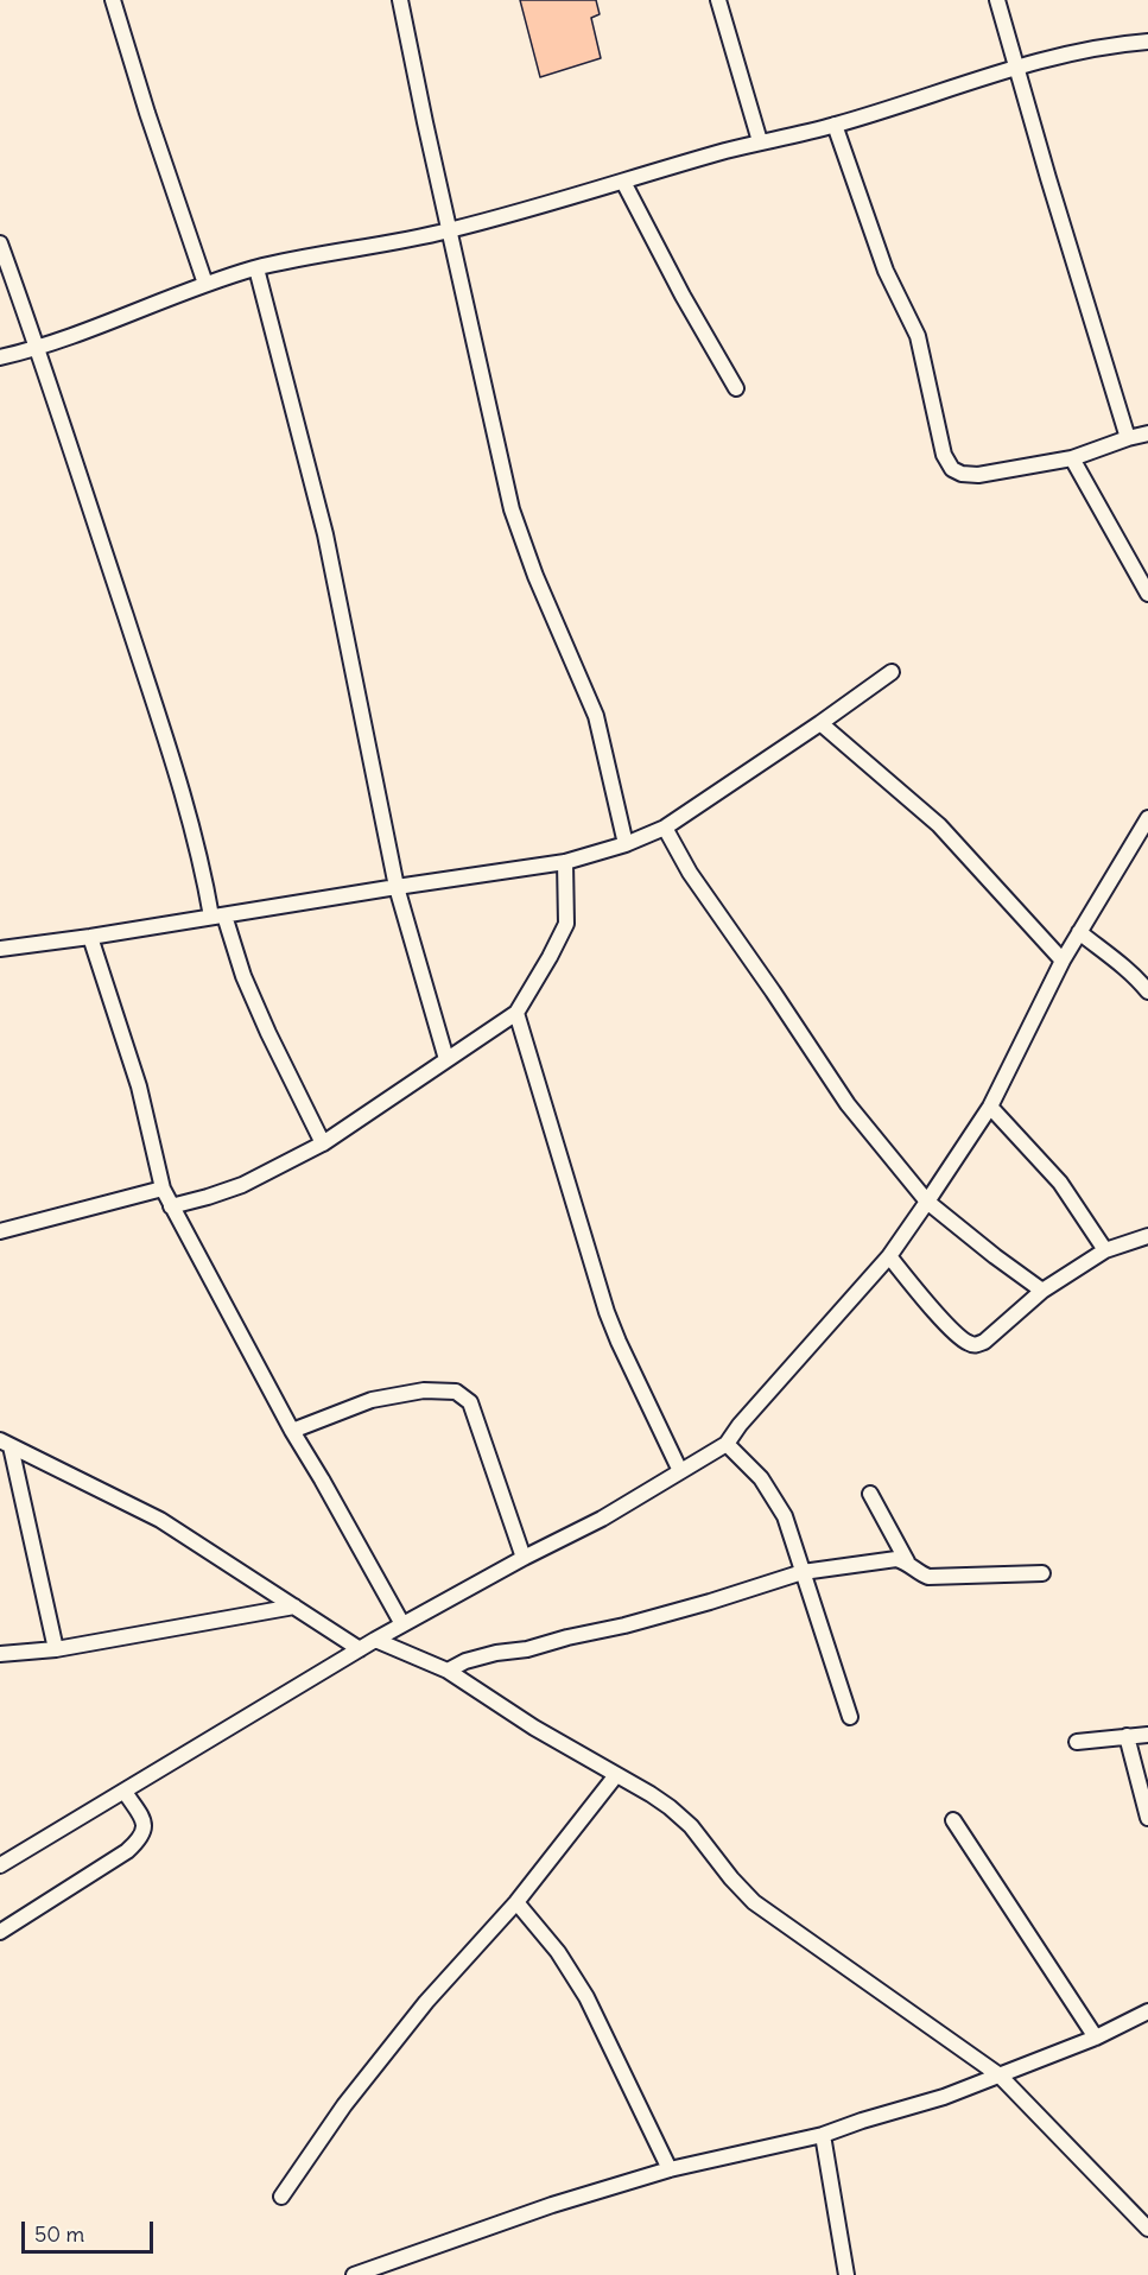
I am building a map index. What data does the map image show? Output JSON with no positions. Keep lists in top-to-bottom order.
{
  "scale_bar": "50 m"
}
